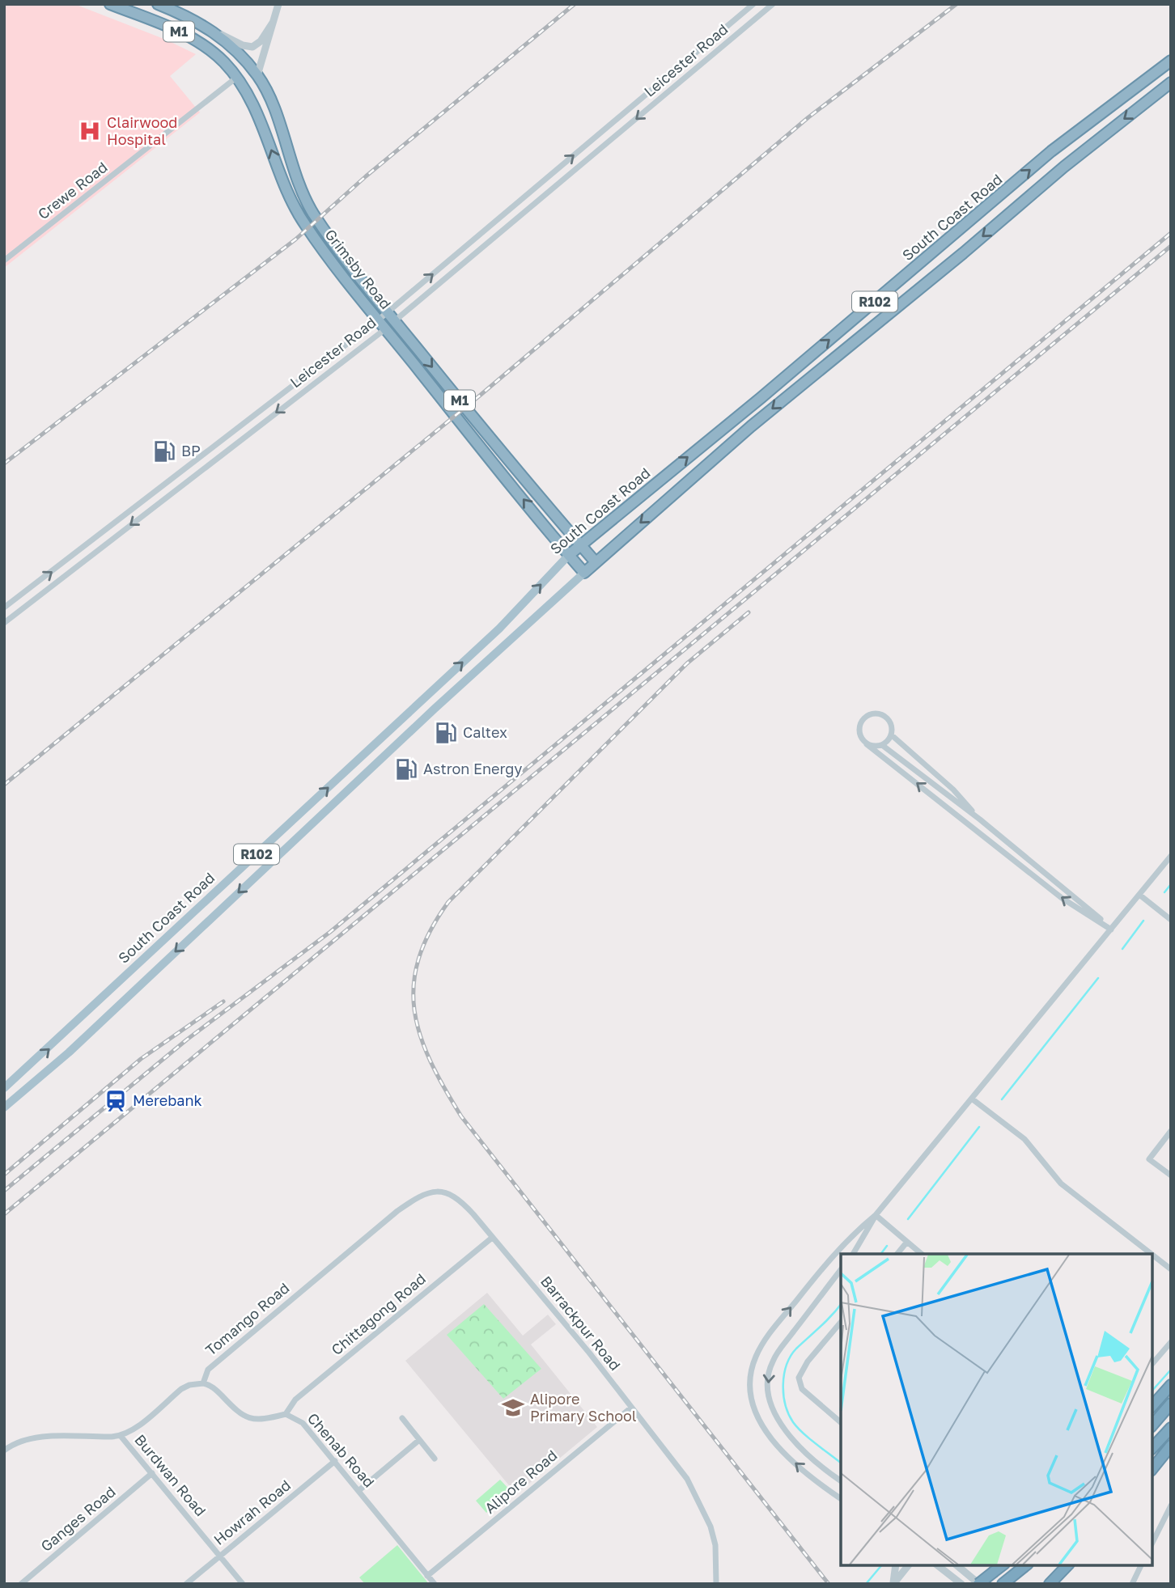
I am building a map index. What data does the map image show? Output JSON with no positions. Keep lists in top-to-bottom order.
{
  "streets": {
    "highway": [
      "M1",
      "South Coast Road",
      "Grimsby Road",
      "R102"
    ],
    "street": [
      "Leicester Road",
      "Crewe Road",
      "Chittagong Road",
      "Tomango Road",
      "Barrackpur Road",
      "Chenab Road",
      "Burdwan Road",
      "Alipore Road",
      "Howrah Road",
      "Ganges Road"
    ]
  },
  "crossings": [
    ["Leicester Road", "Grimsby Road"],
    ["Crewe Road", "Grimsby Road"],
    ["South Coast Road", "Grimsby Road"],
    ["Grimsby Road", "R102"],
    ["Chittagong Road", "Barrackpur Road"],
    ["Chittagong Road", "Chenab Road"],
    ["Tomango Road", "Barrackpur Road"],
    ["Tomango Road", "Chenab Road"],
    ["Barrackpur Road", "Alipore Road"],
    ["Chenab Road", "Alipore Road"],
    ["Chenab Road", "Howrah Road"],
    ["Burdwan Road", "Howrah Road"],
    ["Burdwan Road", "Ganges Road"]
  ],
  "places": {
    "hospital": ["Clairwood Hospital"],
    "fuel station": ["BP", "Caltex", "Astron Energy"],
    "station": ["Merebank"],
    "school or university": ["Alipore Primary School"]
  }
}
